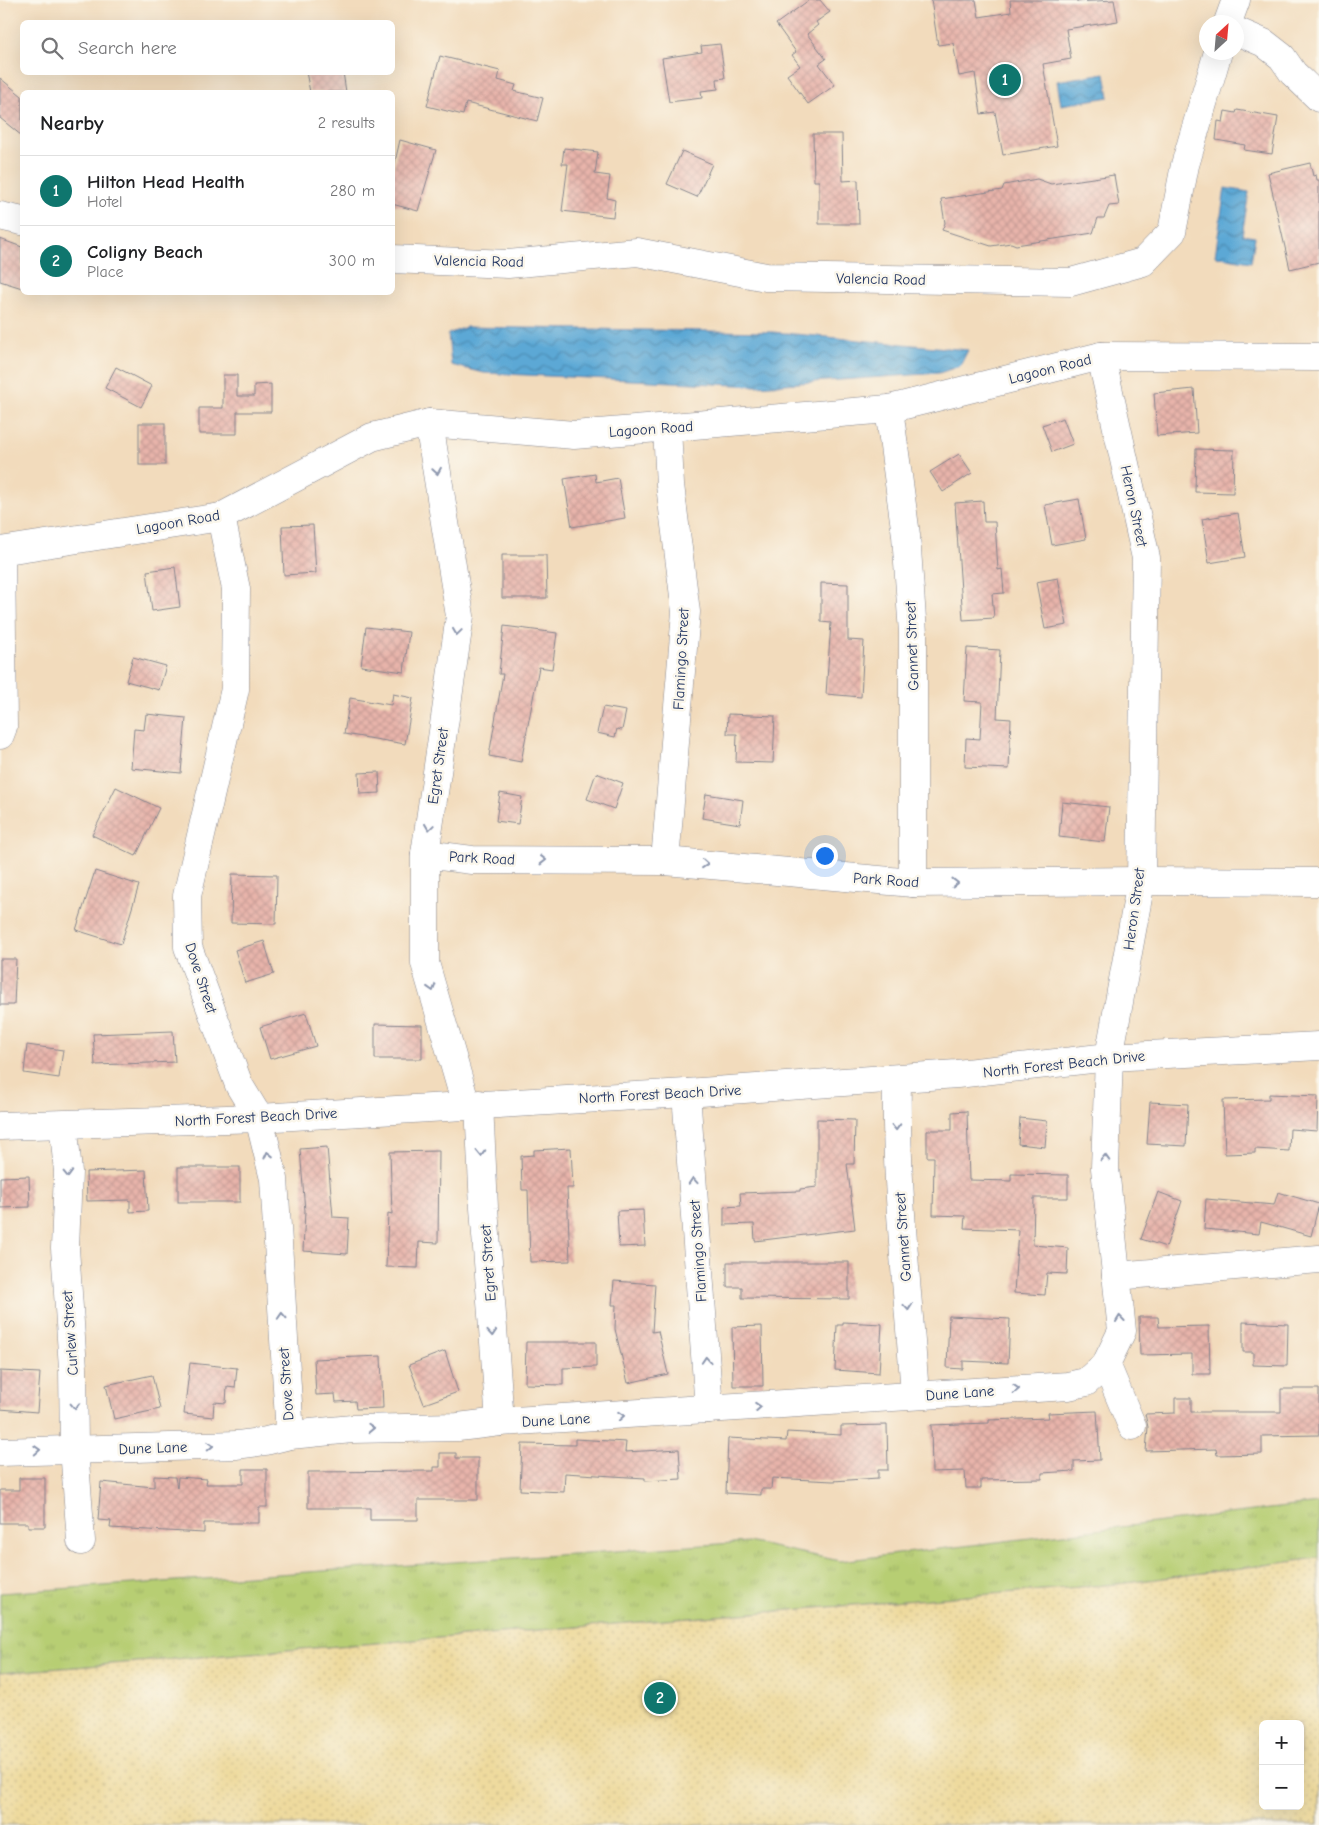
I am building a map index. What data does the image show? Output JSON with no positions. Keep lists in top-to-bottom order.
{
  "streets": {
    "street": [
      "Valencia Road",
      "Lagoon Road",
      "Heron Street",
      "Gannet Street",
      "Flamingo Street",
      "Egret Street",
      "Park Road",
      "Dove Street",
      "North Forest Beach Drive",
      "Curlew Street",
      "Dune Lane"
    ]
  },
  "crossings": [
    ["Lagoon Road", "Heron Street"],
    ["Lagoon Road", "Gannet Street"],
    ["Lagoon Road", "Flamingo Street"],
    ["Lagoon Road", "Egret Street"],
    ["Lagoon Road", "Dove Street"],
    ["Heron Street", "Park Road"],
    ["Heron Street", "North Forest Beach Drive"],
    ["Heron Street", "Dune Lane"],
    ["Gannet Street", "Park Road"],
    ["Gannet Street", "North Forest Beach Drive"],
    ["Gannet Street", "Dune Lane"],
    ["Flamingo Street", "Park Road"],
    ["Flamingo Street", "North Forest Beach Drive"],
    ["Flamingo Street", "Dune Lane"],
    ["Egret Street", "Park Road"],
    ["Egret Street", "North Forest Beach Drive"],
    ["Egret Street", "Dune Lane"],
    ["Dove Street", "North Forest Beach Drive"],
    ["Dove Street", "Dune Lane"],
    ["North Forest Beach Drive", "Curlew Street"],
    ["Curlew Street", "Dune Lane"]
  ],
  "one_way": [
    "Gannet Street",
    "Flamingo Street",
    "Egret Street",
    "Park Road",
    "Curlew Street",
    "Dune Lane"
  ],
  "north": "top right",
  "page": {
    "search": "Search here",
    "pins": ["1", "2"],
    "heading": ["Nearby", "2 results"],
    "list": [
      {
        "mark": "1",
        "name": "Hilton Head Health",
        "note": "Hotel",
        "value": "280 m"
      },
      {
        "mark": "2",
        "name": "Coligny Beach",
        "note": "Place",
        "value": "300 m"
      }
    ],
    "map_buttons": ["+", "−"]
  }
}
